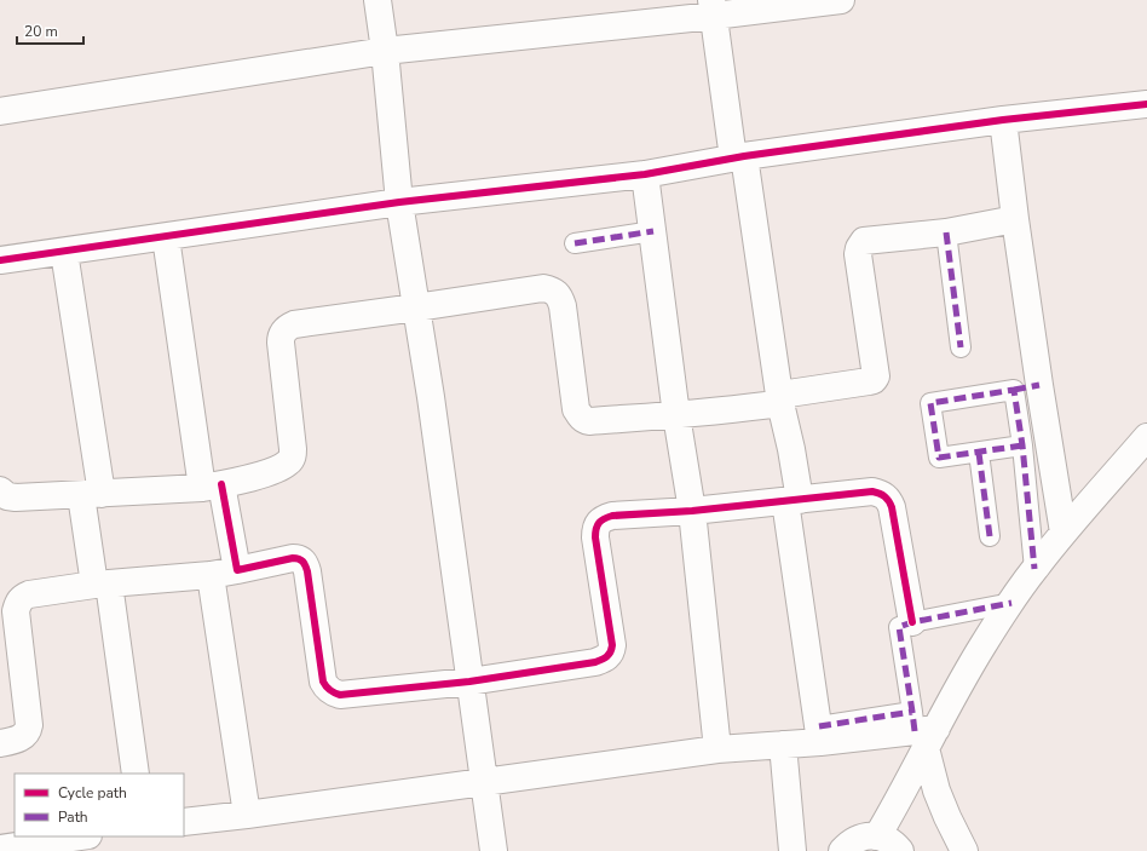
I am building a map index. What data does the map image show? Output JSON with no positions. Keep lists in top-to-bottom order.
{
  "legend": ["Cycle path", "Path"],
  "scale_bar": "20 m"
}
